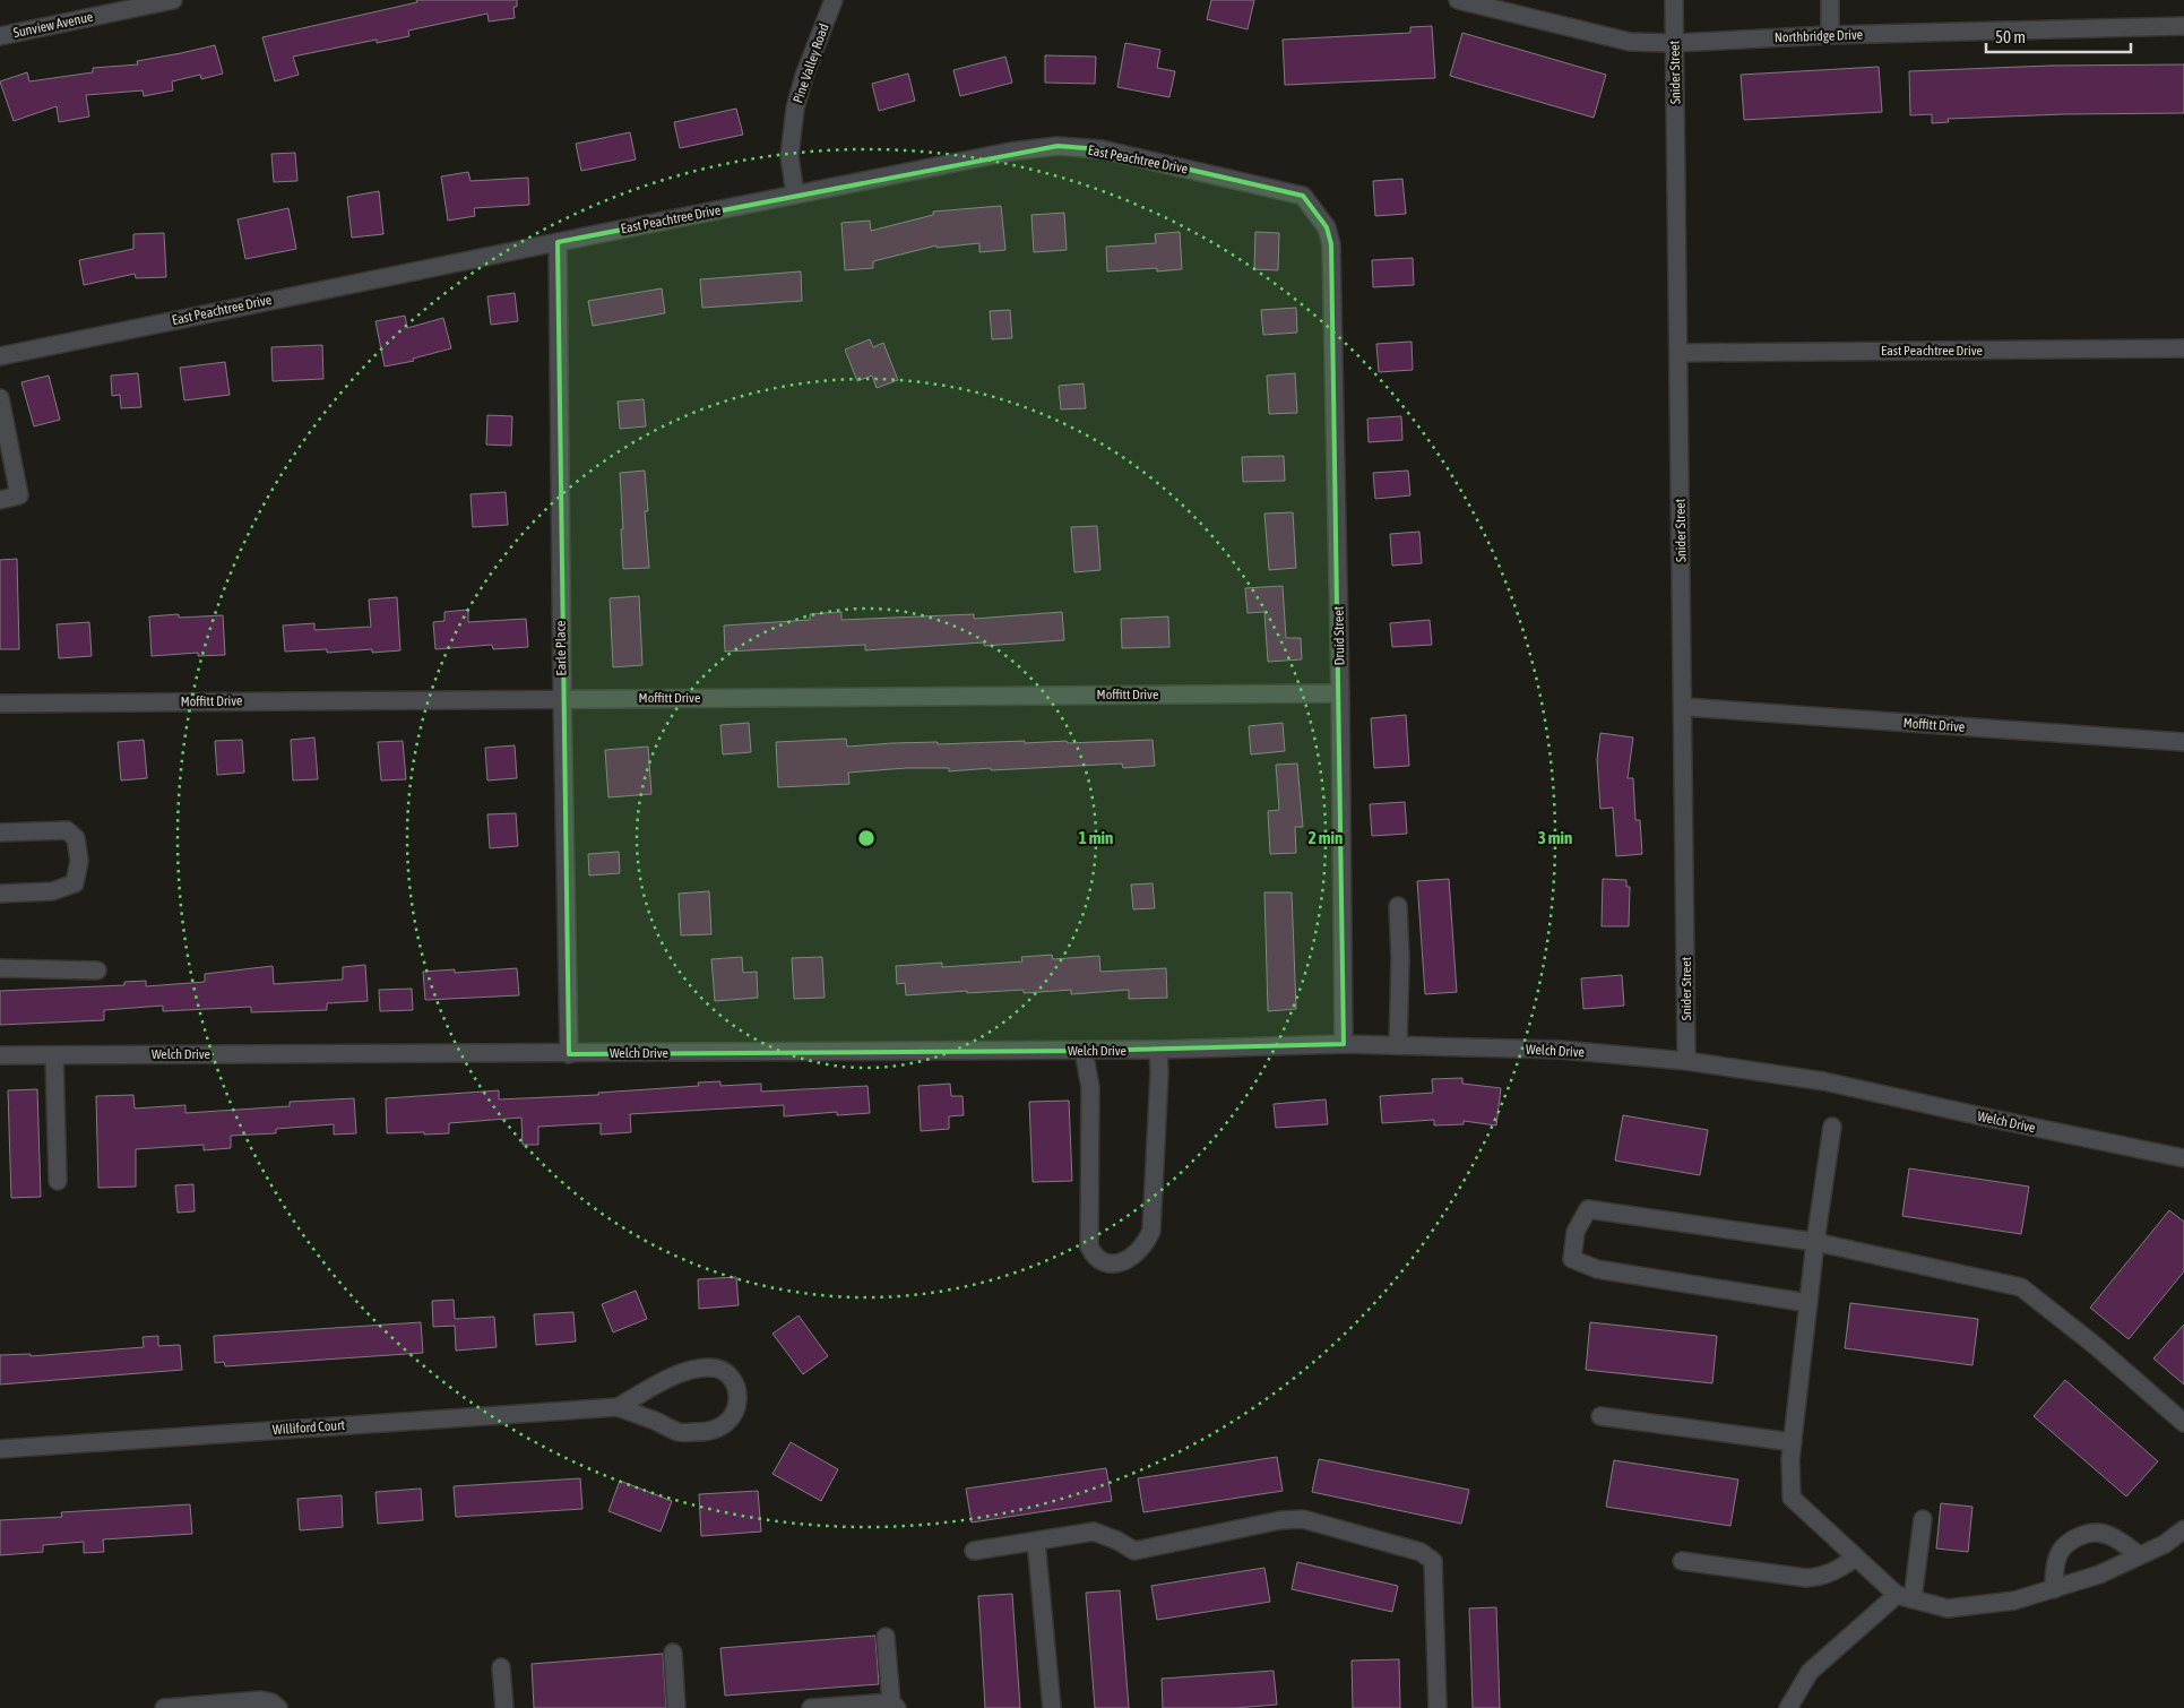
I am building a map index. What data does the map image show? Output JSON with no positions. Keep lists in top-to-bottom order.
{
  "streets": {
    "street": [
      "Sunview Avenue",
      "Northbridge Drive",
      "Pine Valley Road",
      "Snider Street",
      "East Peachtree Drive",
      "Druid Street",
      "Earle Place",
      "Moffitt Drive",
      "Welch Drive",
      "Williford Court"
    ]
  },
  "crossings": [
    ["Northbridge Drive", "Snider Street"],
    ["Pine Valley Road", "East Peachtree Drive"],
    ["Snider Street", "East Peachtree Drive"],
    ["Snider Street", "Moffitt Drive"],
    ["Snider Street", "Welch Drive"],
    ["East Peachtree Drive", "Druid Street"],
    ["East Peachtree Drive", "Earle Place"],
    ["Druid Street", "Moffitt Drive"],
    ["Druid Street", "Welch Drive"],
    ["Earle Place", "Moffitt Drive"],
    ["Earle Place", "Welch Drive"]
  ],
  "scale_bar": "50 m",
  "rings": ["1 min", "2 min", "3 min"]
}
